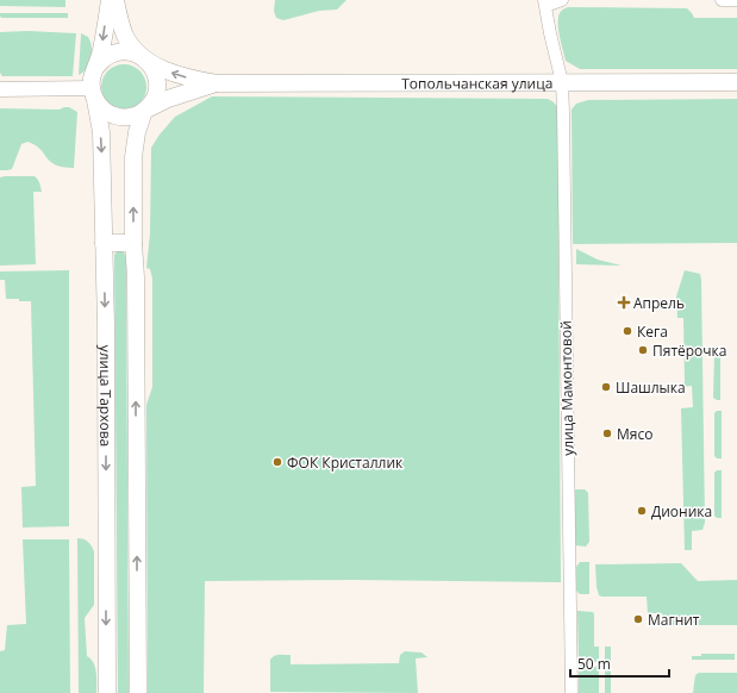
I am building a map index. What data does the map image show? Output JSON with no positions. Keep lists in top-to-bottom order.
{
  "streets": {
    "main road": ["Топольчанская улица", "улица Тархова"],
    "street": ["улица Мамонтовой"]
  },
  "crossings": [
    ["Топольчанская улица", "улица Мамонтовой"],
    ["Топольчанская улица", "улица Тархова"]
  ],
  "places": {
    "health": ["Апрель"],
    "other": [
      "Кега",
      "Пятёрочка",
      "Шашлыка",
      "Мясо",
      "ФОК Кристаллик",
      "Дионика",
      "Магнит"
    ]
  },
  "scale_bar": "50 m"
}
